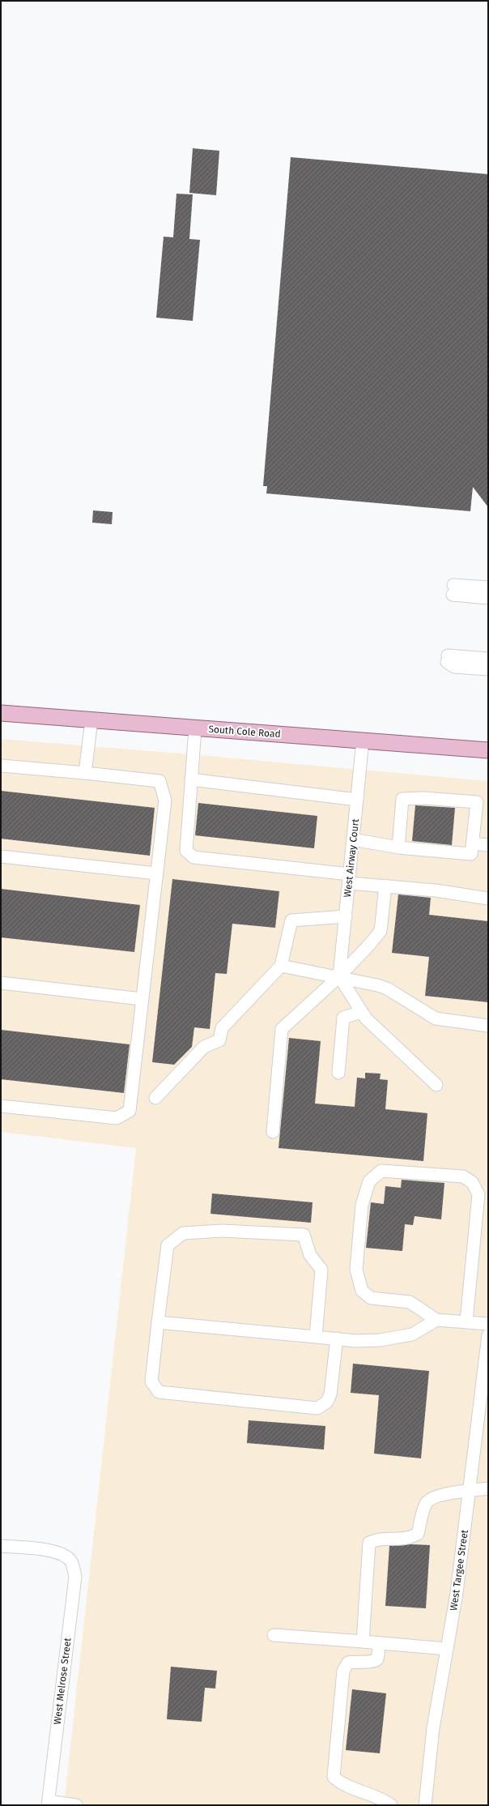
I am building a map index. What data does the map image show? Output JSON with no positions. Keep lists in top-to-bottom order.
{
  "streets": {
    "main road": ["South Cole Road"],
    "street": ["West Airway Court", "West Targee Street", "West Melrose Street"]
  },
  "crossings": [
    ["South Cole Road", "West Airway Court"]
  ]
}
